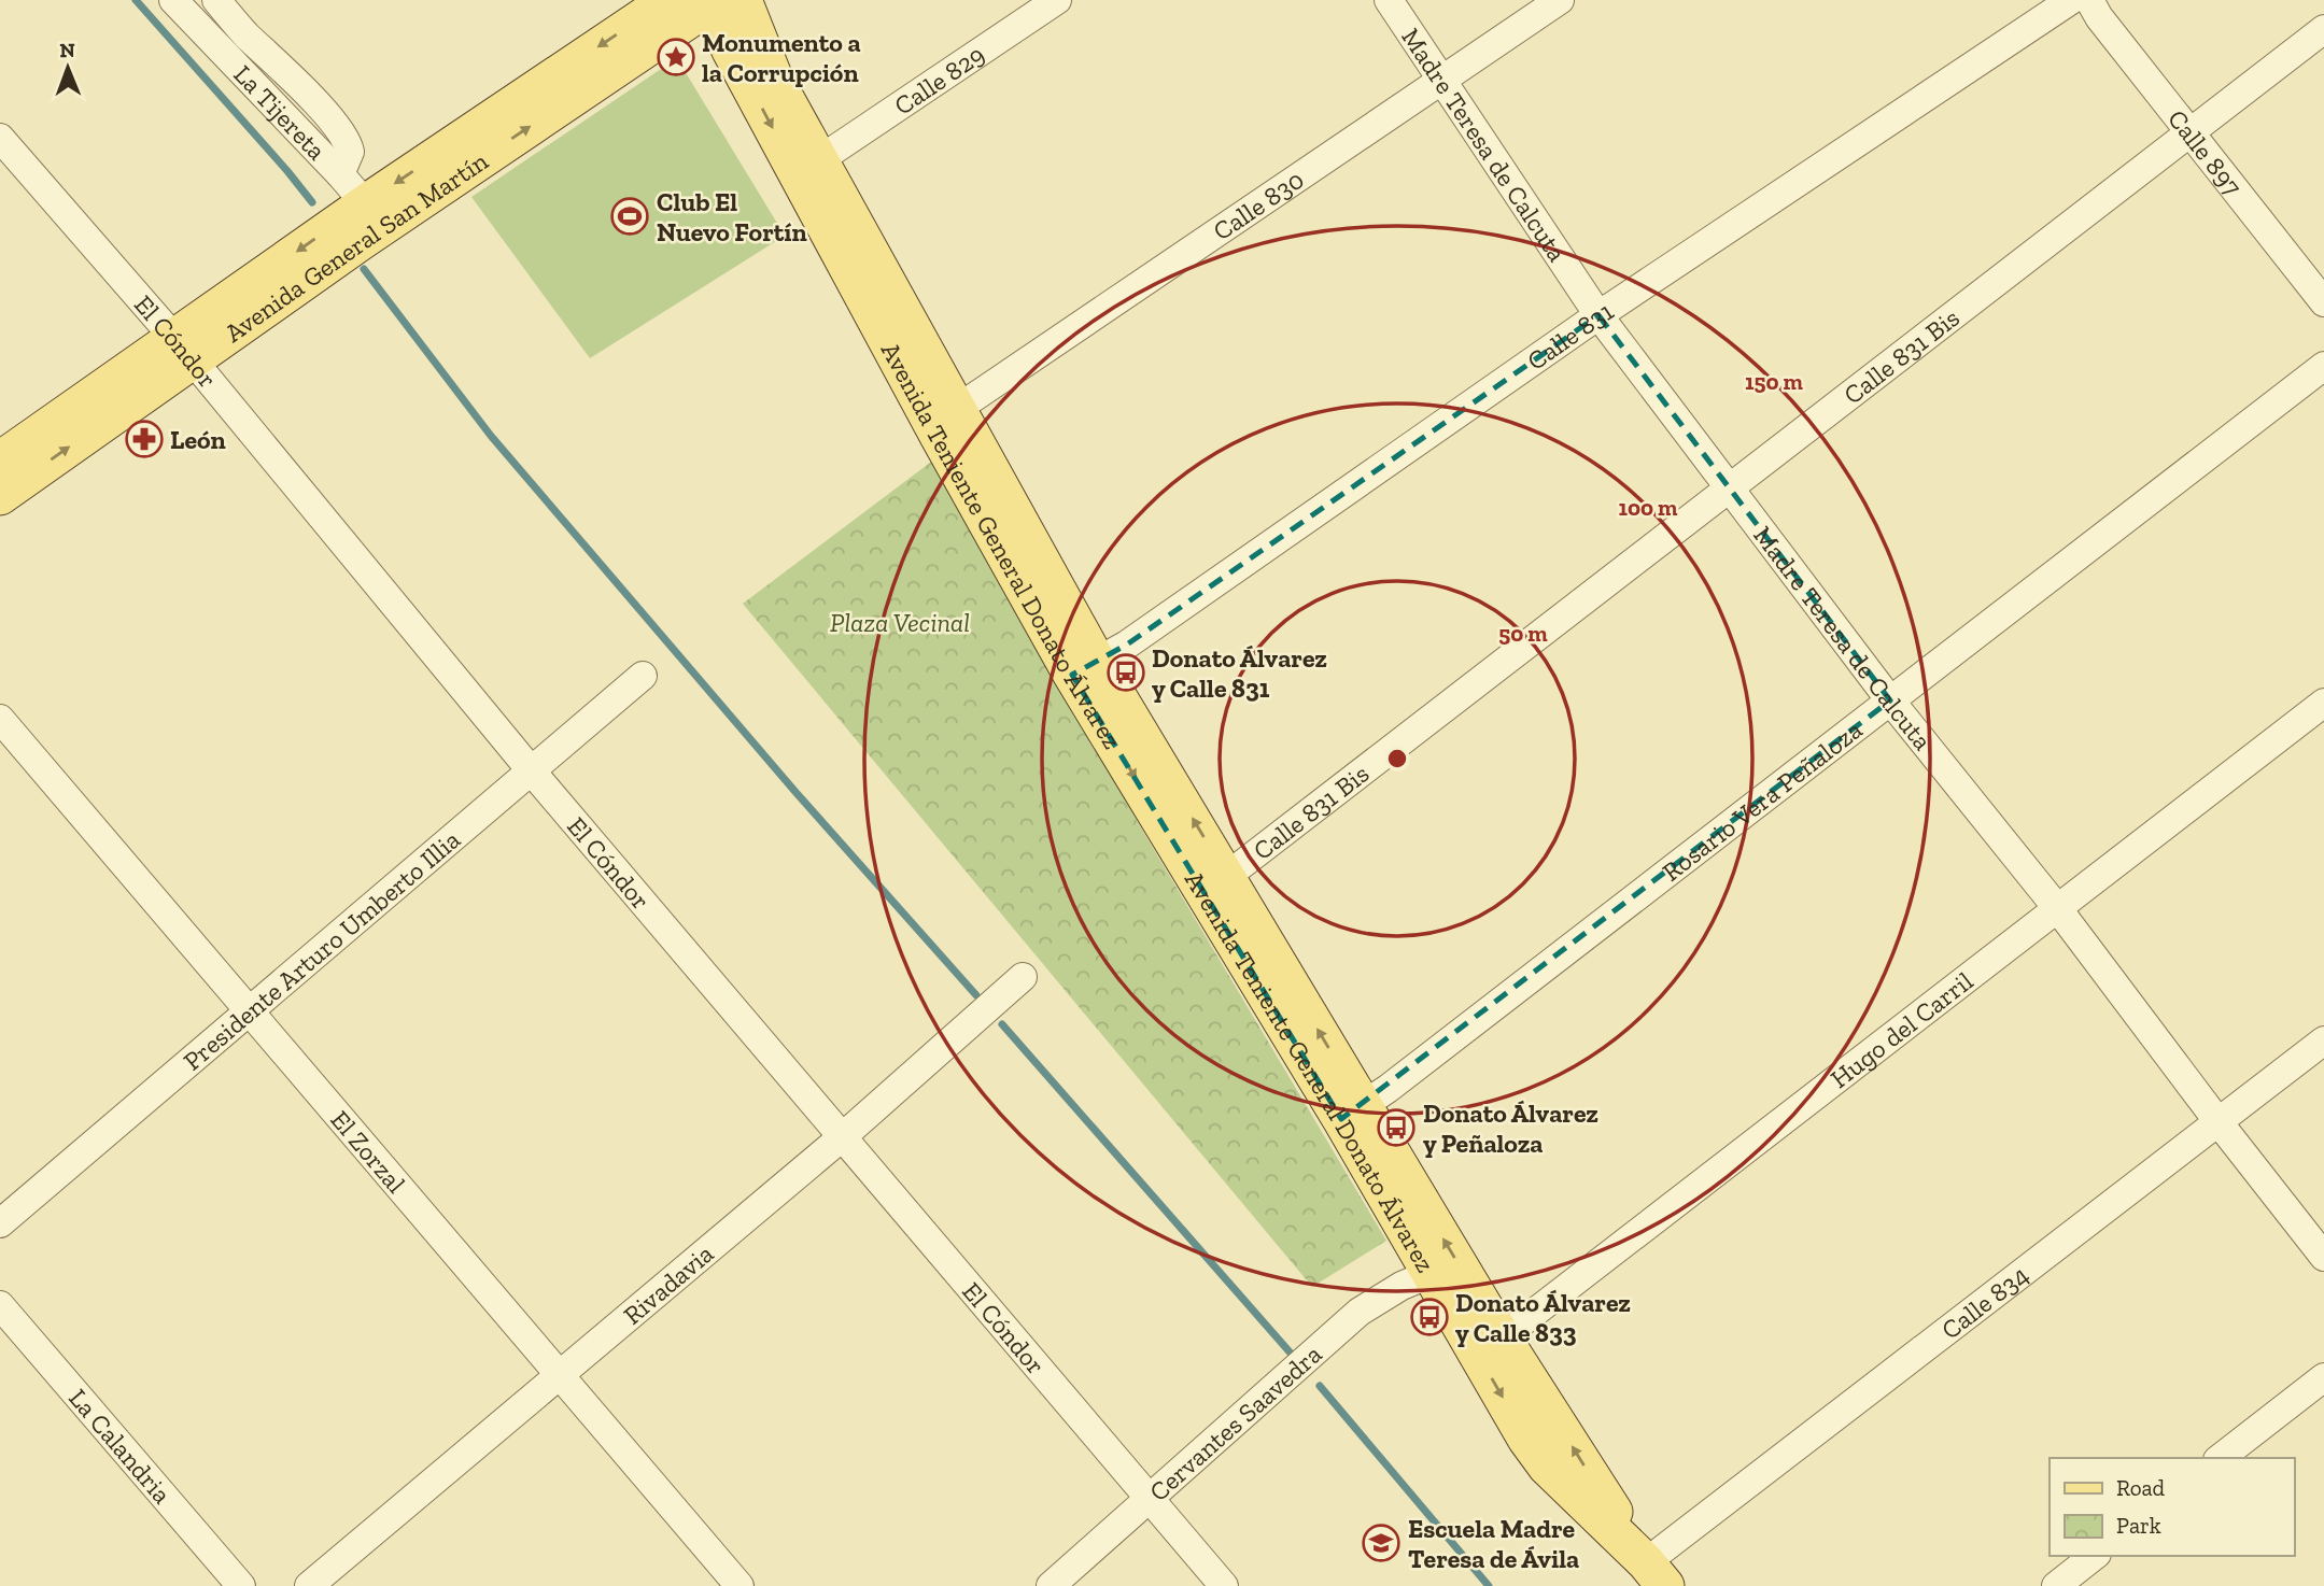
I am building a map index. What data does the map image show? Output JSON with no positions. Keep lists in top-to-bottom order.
{
  "streets": {
    "main road": ["Avenida General San Martín", "Avenida Teniente General Donato Álvarez"],
    "street": [
      "Calle 829",
      "La Tijereta",
      "Madre Teresa de Calcuta",
      "Calle 897",
      "Calle 830",
      "Calle 831",
      "El Cóndor",
      "Calle 831 Bis",
      "Rosario Vera Peñaloza",
      "Presidente Arturo Umberto Illia",
      "Hugo del Carril",
      "El Zorzal",
      "Rivadavia",
      "Calle 834",
      "Cervantes Saavedra",
      "La Calandria"
    ]
  },
  "crossings": [
    ["Calle 829", "Avenida Teniente General Donato Álvarez"],
    ["La Tijereta", "Avenida General San Martín"],
    ["Madre Teresa de Calcuta", "Calle 830"],
    ["Madre Teresa de Calcuta", "Calle 831"],
    ["Madre Teresa de Calcuta", "Calle 831 Bis"],
    ["Madre Teresa de Calcuta", "Rosario Vera Peñaloza"],
    ["Madre Teresa de Calcuta", "Hugo del Carril"],
    ["Madre Teresa de Calcuta", "Calle 834"],
    ["Calle 897", "Calle 831 Bis"],
    ["Calle 830", "Avenida Teniente General Donato Álvarez"],
    ["Avenida General San Martín", "El Cóndor"],
    ["Avenida General San Martín", "Avenida Teniente General Donato Álvarez"],
    ["Calle 831", "Avenida Teniente General Donato Álvarez"],
    ["El Cóndor", "Presidente Arturo Umberto Illia"],
    ["El Cóndor", "Rivadavia"],
    ["El Cóndor", "Cervantes Saavedra"],
    ["Calle 831 Bis", "Avenida Teniente General Donato Álvarez"],
    ["Avenida Teniente General Donato Álvarez", "Rosario Vera Peñaloza"],
    ["Avenida Teniente General Donato Álvarez", "Hugo del Carril"],
    ["Avenida Teniente General Donato Álvarez", "Calle 834"],
    ["Avenida Teniente General Donato Álvarez", "Cervantes Saavedra"],
    ["Presidente Arturo Umberto Illia", "El Zorzal"],
    ["El Zorzal", "Rivadavia"]
  ],
  "parks": ["Plaza Vecinal"],
  "places": {
    "place": ["Monumento a la Corrupción"],
    "sports": ["Club El Nuevo Fortín"],
    "pharmacy": ["León"],
    "bus stop": ["Donato Álvarez y Calle 831", "Donato Álvarez y Peñaloza", "Donato Álvarez y Calle 833"],
    "school or university": ["Escuela Madre Teresa de Ávila"]
  },
  "legend": ["Road", "Park"],
  "north": "top",
  "rings": ["150 m", "100 m", "50 m"]
}
